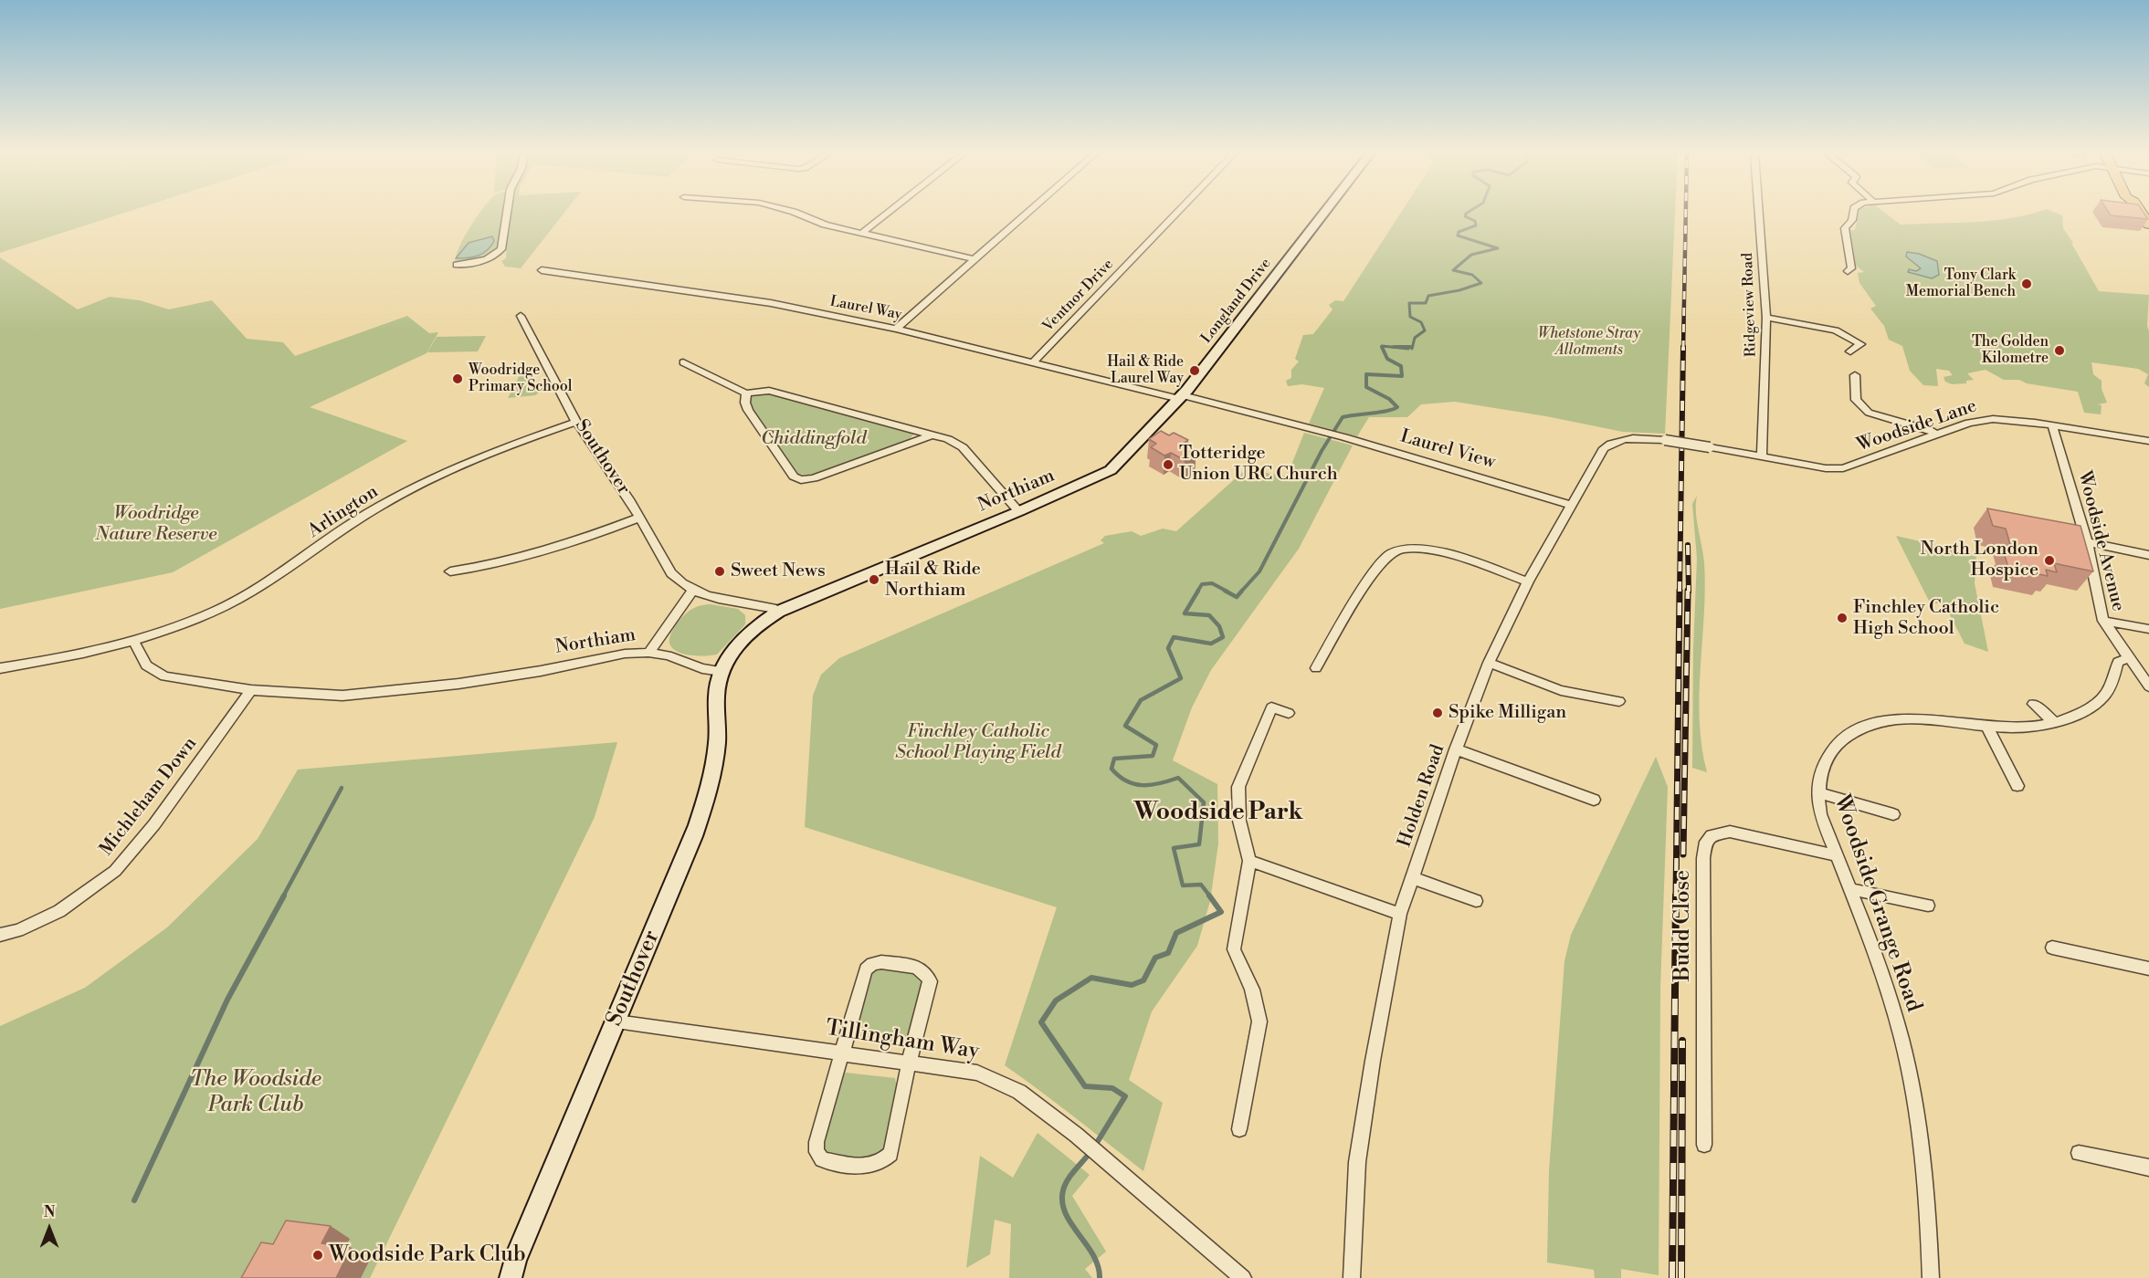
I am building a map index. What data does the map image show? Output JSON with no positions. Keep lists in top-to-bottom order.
{
  "streets": {
    "street": [
      "Ventnor Drive",
      "Longland Drive",
      "Ridgeview Road",
      "Laurel Way",
      "Woodside Lane",
      "Laurel View",
      "Southover",
      "Northiam",
      "Arlington",
      "Woodside Avenue",
      "Holden Road",
      "Michleham Down",
      "Woodside Grange Road",
      "Budd Close",
      "Tillingham Way"
    ]
  },
  "crossings": [
    ["Ventnor Drive", "Laurel Way"],
    ["Longland Drive", "Laurel Way"],
    ["Longland Drive", "Northiam"],
    ["Ridgeview Road", "Woodside Lane"],
    ["Ridgeview Road", "Holden Road"],
    ["Laurel Way", "Laurel View"],
    ["Laurel Way", "Northiam"],
    ["Woodside Lane", "Woodside Avenue"],
    ["Woodside Lane", "Holden Road"],
    ["Laurel View", "Holden Road"],
    ["Southover", "Northiam"],
    ["Southover", "Arlington"],
    ["Southover", "Tillingham Way"],
    ["Northiam", "Arlington"],
    ["Northiam", "Michleham Down"],
    ["Woodside Avenue", "Woodside Grange Road"],
    ["Woodside Grange Road", "Budd Close"]
  ],
  "districts": ["Woodside Park"],
  "parks": [
    "Whetstone Stray Allotments",
    "Chiddingfold",
    "Woodridge Nature Reserve",
    "Finchley Catholic School Playing Field",
    "The Woodside Park Club"
  ],
  "places": [
    "Tony Clark Memorial Bench",
    "The Golden Kilometre",
    "Hail & Ride Laurel Way",
    "Woodridge Primary School",
    "Totteridge Union URC Church",
    "North London Hospice",
    "Sweet News",
    "Hail & Ride Northiam",
    "Finchley Catholic High School",
    "Spike Milligan",
    "Woodside Park Club"
  ],
  "north": "top"
}
